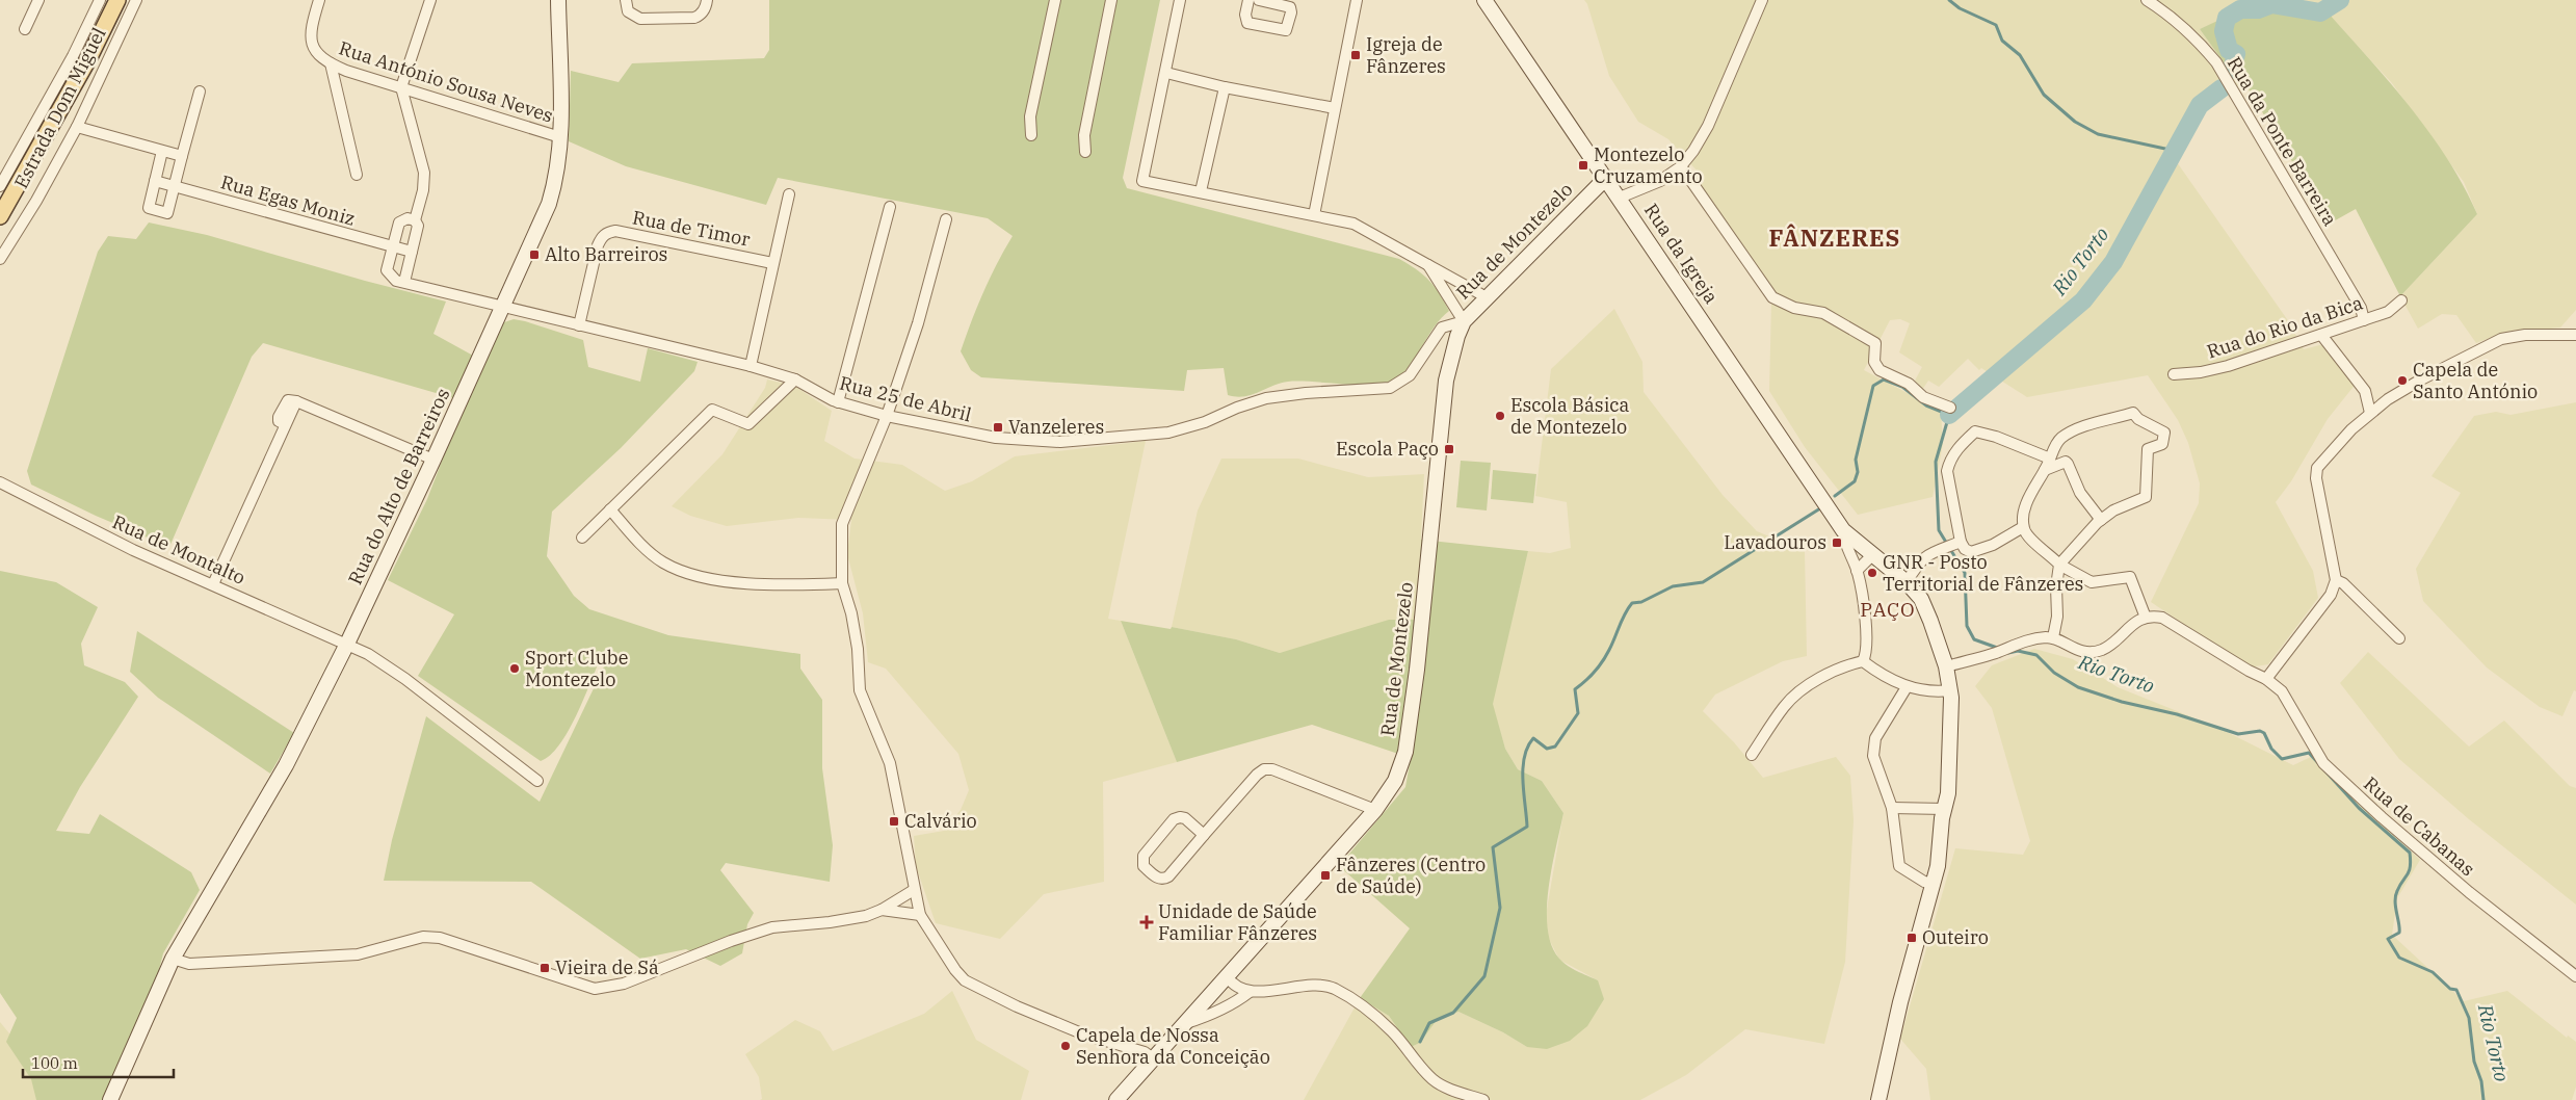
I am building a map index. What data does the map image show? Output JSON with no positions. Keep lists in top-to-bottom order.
{
  "streets": {
    "main road": ["Estrada Dom Miguel"],
    "street": [
      "Rua António Sousa Neves",
      "Rua da Ponte Barreira",
      "Rua Egas Moniz",
      "Rua de Timor",
      "Rua de Montezelo",
      "Rua da Igreja",
      "Rua do Rio da Bica",
      "Rua 25 de Abril",
      "Rua do Alto de Barreiros",
      "Rua de Montalto",
      "Rua de Cabanas"
    ]
  },
  "crossings": [
    ["Rua António Sousa Neves", "Rua do Alto de Barreiros"],
    ["Rua da Ponte Barreira", "Rua do Rio da Bica"],
    ["Rua de Timor", "Rua 25 de Abril"],
    ["Rua de Montezelo", "Rua da Igreja"],
    ["Rua de Montezelo", "Rua 25 de Abril"],
    ["Rua 25 de Abril", "Rua do Alto de Barreiros"],
    ["Rua do Alto de Barreiros", "Rua de Montalto"]
  ],
  "districts": ["FÂNZERES", "PAÇO"],
  "water": ["Rio Torto"],
  "places": {
    "transit": [
      "Igreja de Fânzeres",
      "Montezelo Cruzamento",
      "Alto Barreiros",
      "Vanzeleres",
      "Escola Paço",
      "Lavadouros",
      "Calvário",
      "Fânzeres (Centro de Saúde)",
      "Outeiro",
      "Vieira de Sá"
    ],
    "other": [
      "Capela de Santo António",
      "Escola Básica de Montezelo",
      "GNR - Posto Territorial de Fânzeres",
      "Sport Clube Montezelo",
      "Capela de Nossa Senhora da Conceição"
    ],
    "health": ["Unidade de Saúde Familiar Fânzeres"]
  },
  "scale_bar": "100 m"
}
